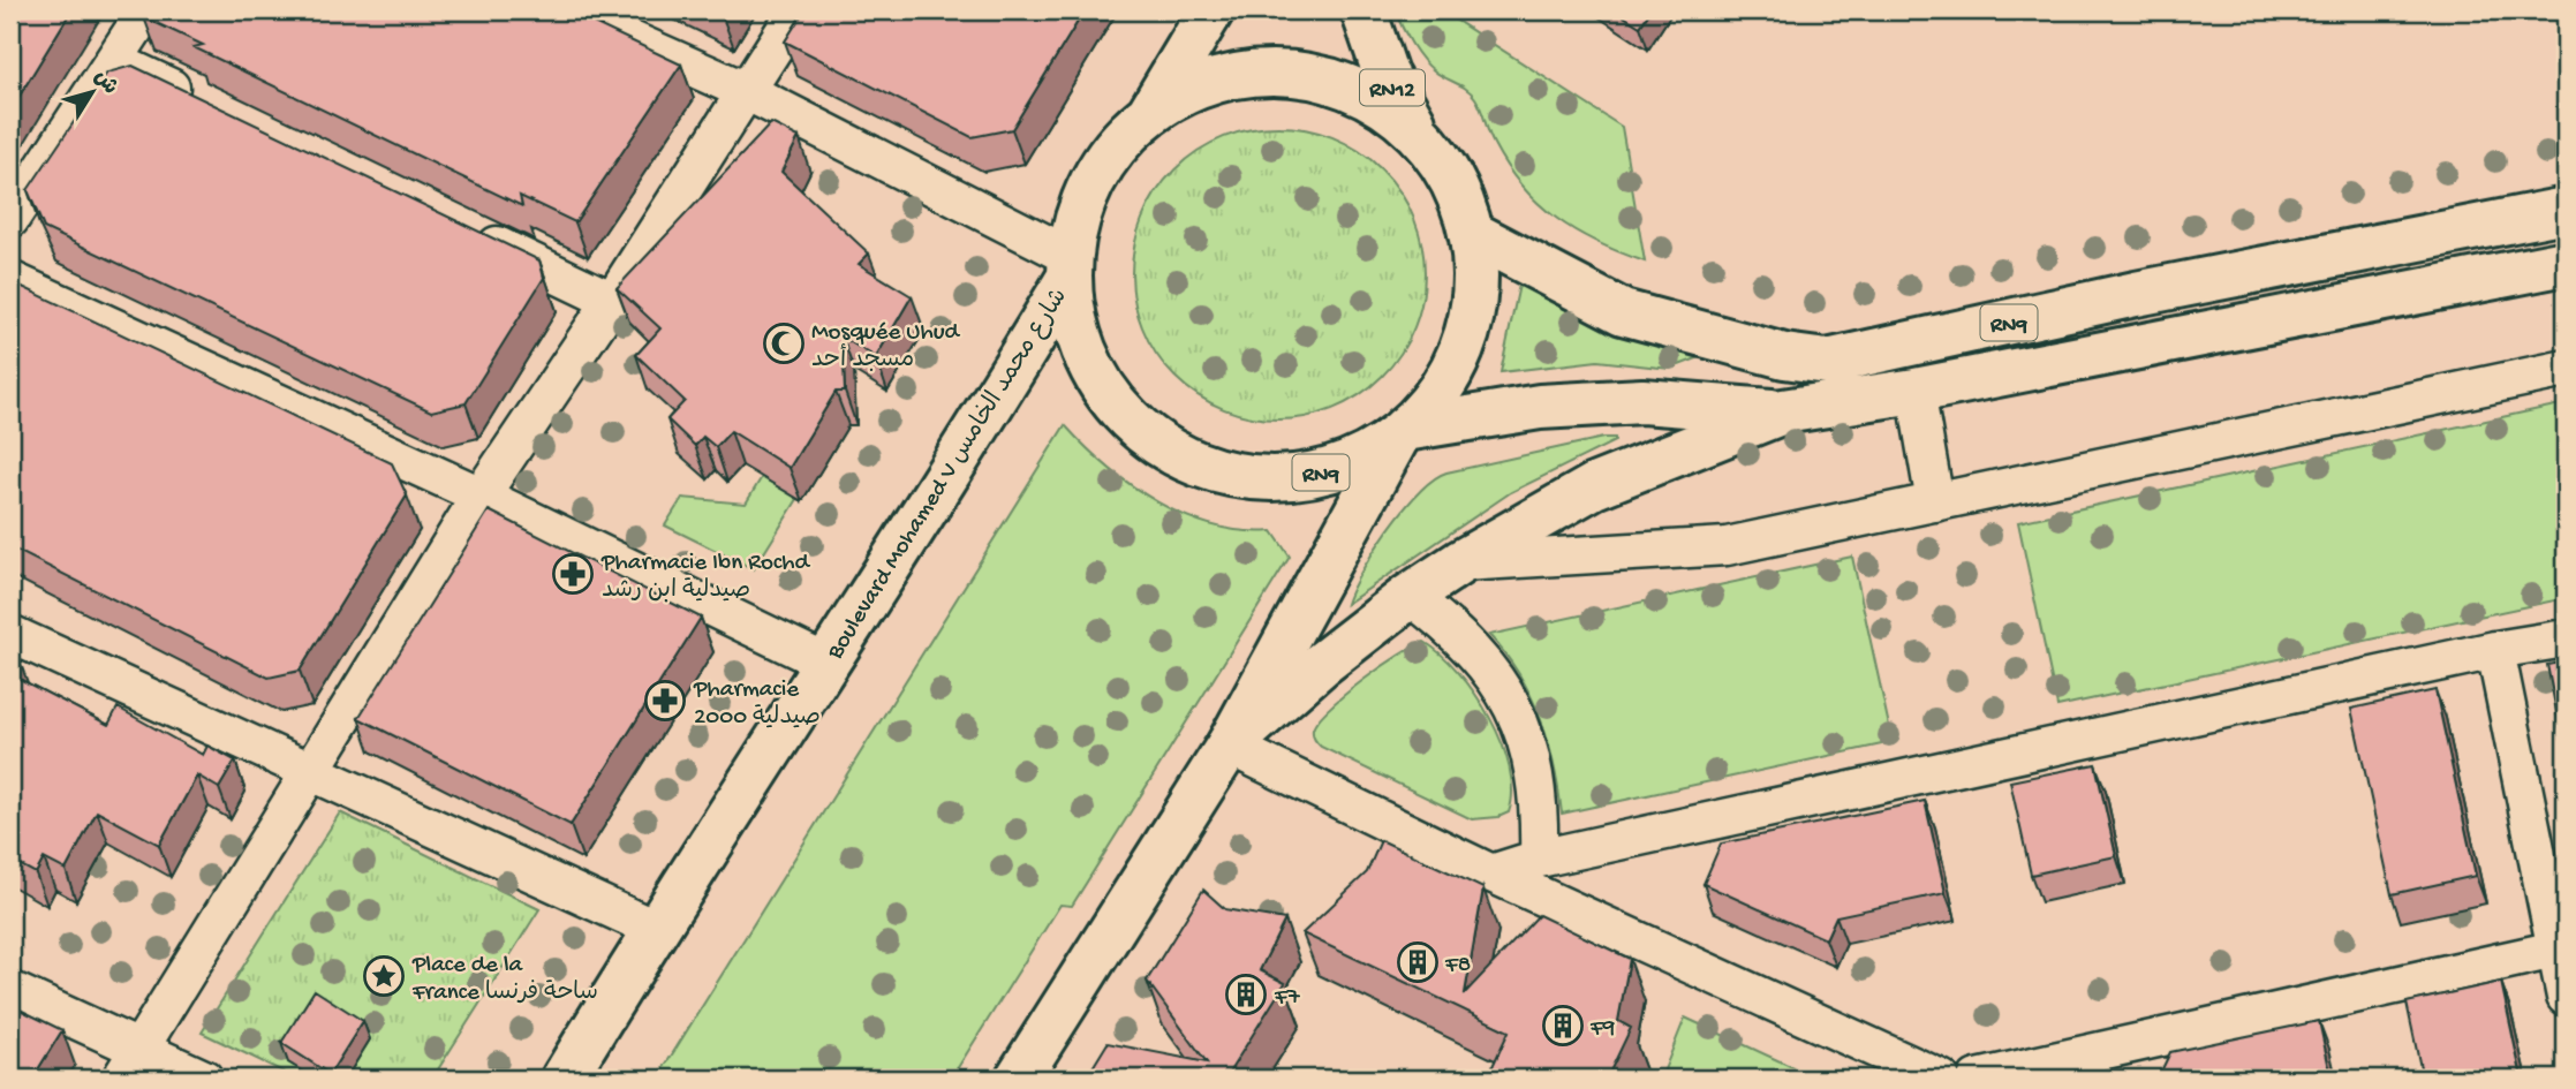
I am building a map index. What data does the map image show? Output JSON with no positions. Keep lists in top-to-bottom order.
{
  "streets": {
    "main road": ["RN12", "RN9", "Boulevard Mohamed V شارع محمد الخامس"]
  },
  "crossings": [
    ["RN12", "RN9"],
    ["RN9", "Boulevard Mohamed V شارع محمد الخامس"]
  ],
  "places": {
    "mosque": ["Mosquée Uhud مسجد أحد"],
    "pharmacy": ["Pharmacie Ibn Rochd صيدلية ابن رشد", "Pharmacie 2000 صيدلية"],
    "building": ["F8", "F7", "F9"],
    "place": ["Place de la France ساحة فرنسا"]
  },
  "north": "top right"
}
